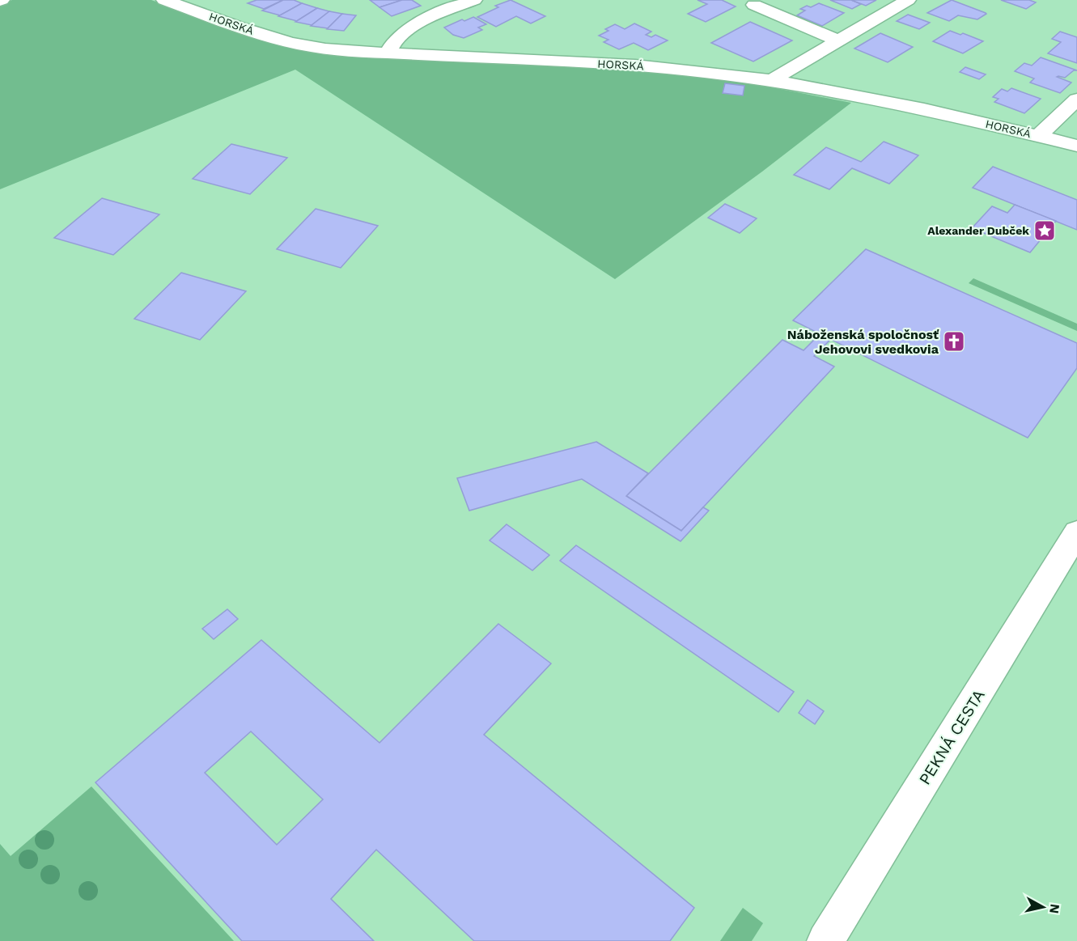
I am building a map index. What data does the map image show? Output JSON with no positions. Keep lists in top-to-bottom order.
{
  "streets": {
    "street": ["HORSKÁ", "PEKNÁ CESTA"]
  },
  "places": {
    "place": ["Alexander Dubček"],
    "church": ["Náboženská spoločnosť Jehovovi svedkovia"]
  },
  "north": "right"
}
